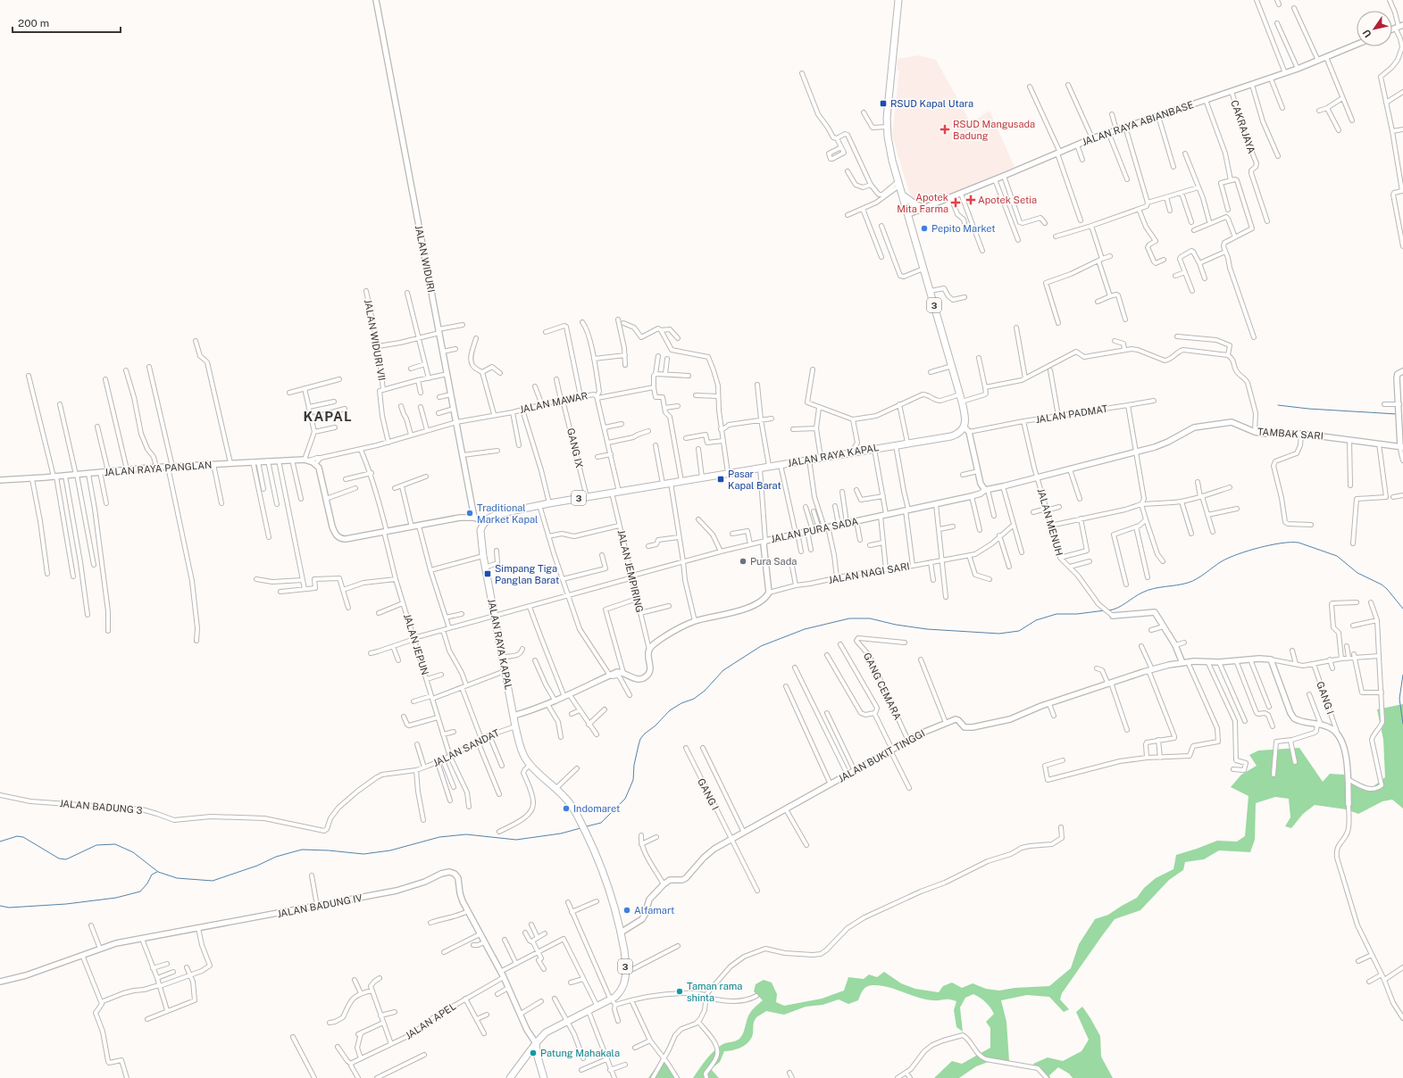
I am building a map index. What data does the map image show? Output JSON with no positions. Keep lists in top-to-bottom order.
{
  "streets": {
    "highway": ["3", "JALAN RAYA KAPAL"],
    "street": [
      "JALAN RAYA ABIANBASE",
      "CAKRAJAYA",
      "JALAN WIDURI",
      "JALAN WIDURI VII",
      "JALAN MAWAR",
      "JALAN PADMAT",
      "TAMBAK SARI",
      "GANG IX",
      "JALAN RAYA PANGLAN",
      "JALAN MENUH",
      "JALAN PURA SADA",
      "JALAN JEMPIRING",
      "JALAN NAGI SARI",
      "JALAN JEPUN",
      "GANG CEMARA",
      "GANG I",
      "JALAN SANDAT",
      "JALAN BUKIT TINGGI",
      "JALAN BADUNG 3",
      "JALAN BADUNG IV",
      "JALAN APEL"
    ]
  },
  "crossings": [
    ["JALAN RAYA ABIANBASE", "CAKRAJAYA"],
    ["JALAN RAYA ABIANBASE", "3"],
    ["JALAN WIDURI", "JALAN MAWAR"],
    ["3", "JALAN PADMAT"],
    ["3", "JALAN RAYA KAPAL"],
    ["3", "JALAN BADUNG IV"],
    ["JALAN WIDURI VII", "JALAN MAWAR"],
    ["JALAN MAWAR", "GANG IX"],
    ["JALAN MAWAR", "JALAN RAYA KAPAL"],
    ["JALAN MAWAR", "JALAN RAYA PANGLAN"],
    ["JALAN MAWAR", "JALAN JEPUN"],
    ["JALAN PADMAT", "JALAN RAYA KAPAL"],
    ["JALAN PADMAT", "JALAN MENUH"],
    ["TAMBAK SARI", "JALAN MENUH"],
    ["TAMBAK SARI", "JALAN PURA SADA"],
    ["GANG IX", "JALAN RAYA KAPAL"],
    ["JALAN RAYA KAPAL", "JALAN JEMPIRING"],
    ["JALAN RAYA KAPAL", "JALAN SANDAT"],
    ["JALAN MENUH", "JALAN BUKIT TINGGI"],
    ["JALAN PURA SADA", "JALAN NAGI SARI"],
    ["JALAN JEPUN", "JALAN SANDAT"],
    ["GANG CEMARA", "JALAN BUKIT TINGGI"],
    ["GANG I", "JALAN BUKIT TINGGI"],
    ["JALAN SANDAT", "JALAN BADUNG 3"],
    ["JALAN BADUNG IV", "JALAN APEL"]
  ],
  "districts": ["KAPAL"],
  "places": {
    "transit": ["RSUD Kapal Utara", "Pasar Kapal Barat", "Simpang Tiga Panglan Barat"],
    "health": ["RSUD Mangusada Badung", "Apotek Setia", "Apotek Mita Farma"],
    "other": [
      "Pepito Market",
      "Traditional Market Kapal",
      "Pura Sada",
      "Indomaret",
      "Alfamart",
      "Taman rama shinta",
      "Patung Mahakala"
    ]
  },
  "scale_bar": "200 m",
  "north": "bottom left"
}
